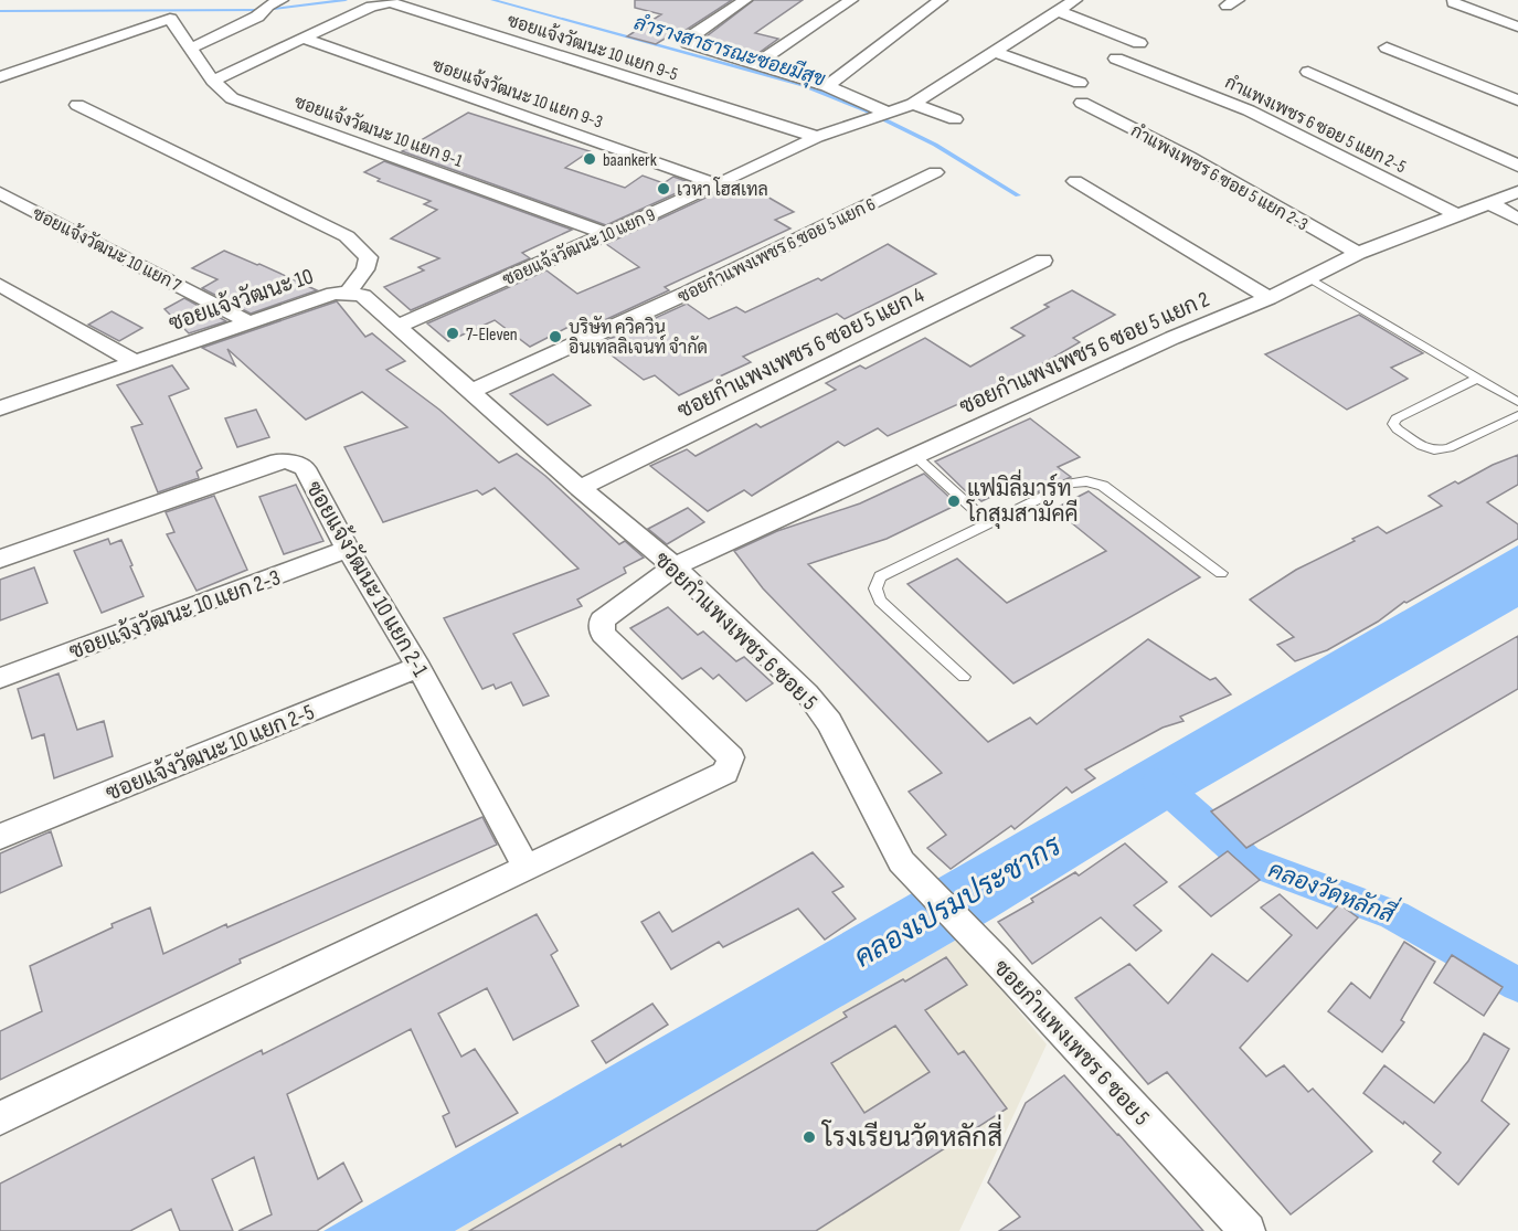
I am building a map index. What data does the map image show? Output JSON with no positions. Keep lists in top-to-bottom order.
{
  "streets": {
    "street": [
      "ซอยแจ้งวัฒนะ 10 แยก 9-5",
      "ซอยแจ้งวัฒนะ 10 แยก 9-3",
      "กำแพงเพชร 6 ซอย 5 แยก 2-5",
      "ซอยแจ้งวัฒนะ 10 แยก 9-1",
      "กำแพงเพชร 6 ซอย 5 แยก 2-3",
      "ซอยแจ้งวัฒนะ 10 แยก 9",
      "ซอยแจ้งวัฒนะ 10 แยก 7",
      "ซอยกำแพงเพชร 6 ซอย 5 แยก 6",
      "ซอยแจ้งวัฒนะ 10",
      "ซอยกำแพงเพชร 6 ซอย 5 แยก 4",
      "ซอยกำแพงเพชร 6 ซอย 5 แยก 2",
      "ซอยแจ้งวัฒนะ 10 แยก 2-1",
      "ซอยแจ้งวัฒนะ 10 แยก 2-3",
      "ซอยกำแพงเพชร 6 ซอย 5",
      "ซอยแจ้งวัฒนะ 10 แยก 2-5"
    ]
  },
  "crossings": [
    ["ซอยแจ้งวัฒนะ 10 แยก 9-5", "ซอยแจ้งวัฒนะ 10 แยก 9-3"],
    ["ซอยแจ้งวัฒนะ 10 แยก 9-5", "ซอยแจ้งวัฒนะ 10 แยก 9-1"],
    ["ซอยแจ้งวัฒนะ 10 แยก 9-5", "ซอยแจ้งวัฒนะ 10 แยก 9"],
    ["ซอยแจ้งวัฒนะ 10 แยก 9-3", "ซอยแจ้งวัฒนะ 10 แยก 9"],
    ["กำแพงเพชร 6 ซอย 5 แยก 2-5", "ซอยกำแพงเพชร 6 ซอย 5 แยก 2"],
    ["ซอยแจ้งวัฒนะ 10 แยก 9-1", "ซอยแจ้งวัฒนะ 10 แยก 9"],
    ["กำแพงเพชร 6 ซอย 5 แยก 2-3", "ซอยกำแพงเพชร 6 ซอย 5 แยก 2"],
    ["ซอยแจ้งวัฒนะ 10 แยก 7", "ซอยแจ้งวัฒนะ 10"],
    ["ซอยกำแพงเพชร 6 ซอย 5 แยก 6", "ซอยกำแพงเพชร 6 ซอย 5"],
    ["ซอยกำแพงเพชร 6 ซอย 5 แยก 4", "ซอยกำแพงเพชร 6 ซอย 5"],
    ["ซอยกำแพงเพชร 6 ซอย 5 แยก 2", "ซอยแจ้งวัฒนะ 10 แยก 2-1"],
    ["ซอยกำแพงเพชร 6 ซอย 5 แยก 2", "ซอยกำแพงเพชร 6 ซอย 5"],
    ["ซอยแจ้งวัฒนะ 10 แยก 2-1", "ซอยแจ้งวัฒนะ 10 แยก 2-3"],
    ["ซอยแจ้งวัฒนะ 10 แยก 2-1", "ซอยแจ้งวัฒนะ 10 แยก 2-5"]
  ],
  "water": ["ลำรางสาธารณะซอยมีสุข", "คลองวัดหลักสี่", "คลองเปรมประชากร"],
  "places": [
    "baankerk",
    "เวหา โฮสเทล",
    "7-Eleven",
    "บริษัท ควิควิน อินเทลลิเจนท์ จำกัด",
    "แฟมิลี่มาร์ท โกสุมสามัคคี",
    "โรงเรียนวัดหลักสี่"
  ]
}
